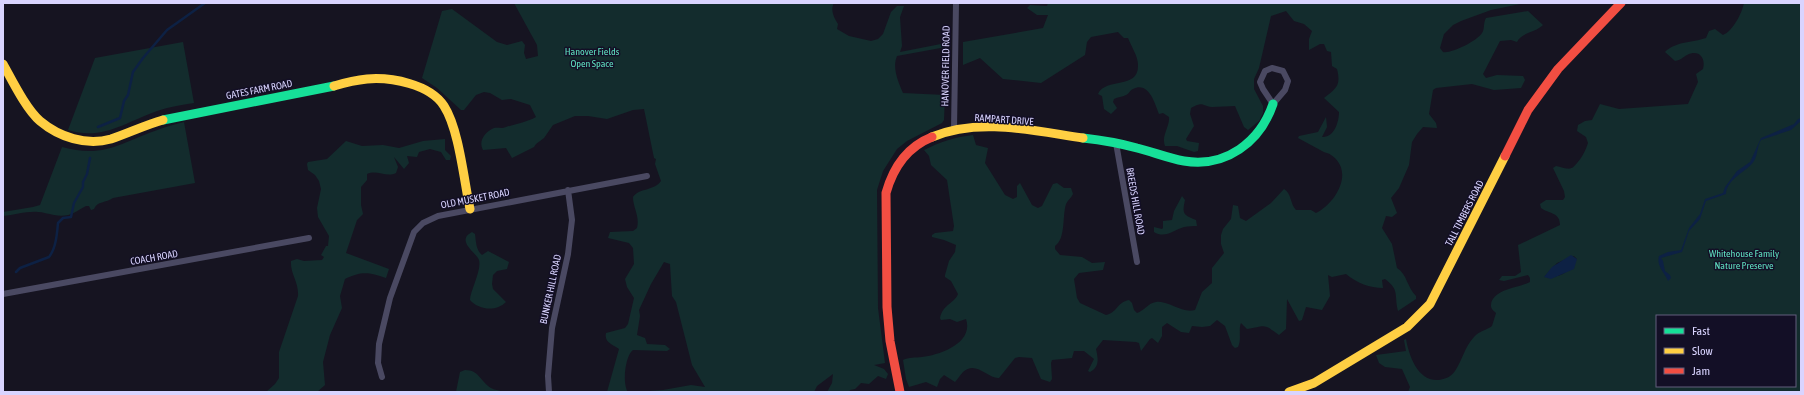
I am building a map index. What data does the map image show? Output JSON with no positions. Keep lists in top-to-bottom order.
{
  "streets": {
    "street": [
      "HANOVER FIELD ROAD",
      "GATES FARM ROAD",
      "RAMPART DRIVE",
      "OLD MUSKET ROAD",
      "BREEDS HILL ROAD",
      "TALL TIMBERS ROAD",
      "COACH ROAD",
      "BUNKER HILL ROAD"
    ]
  },
  "crossings": [
    ["HANOVER FIELD ROAD", "RAMPART DRIVE"],
    ["GATES FARM ROAD", "OLD MUSKET ROAD"],
    ["RAMPART DRIVE", "BREEDS HILL ROAD"],
    ["OLD MUSKET ROAD", "BUNKER HILL ROAD"]
  ],
  "parks": ["Hanover Fields Open Space", "Whitehouse Family Nature Preserve"],
  "legend": ["Fast", "Slow", "Jam"]
}
